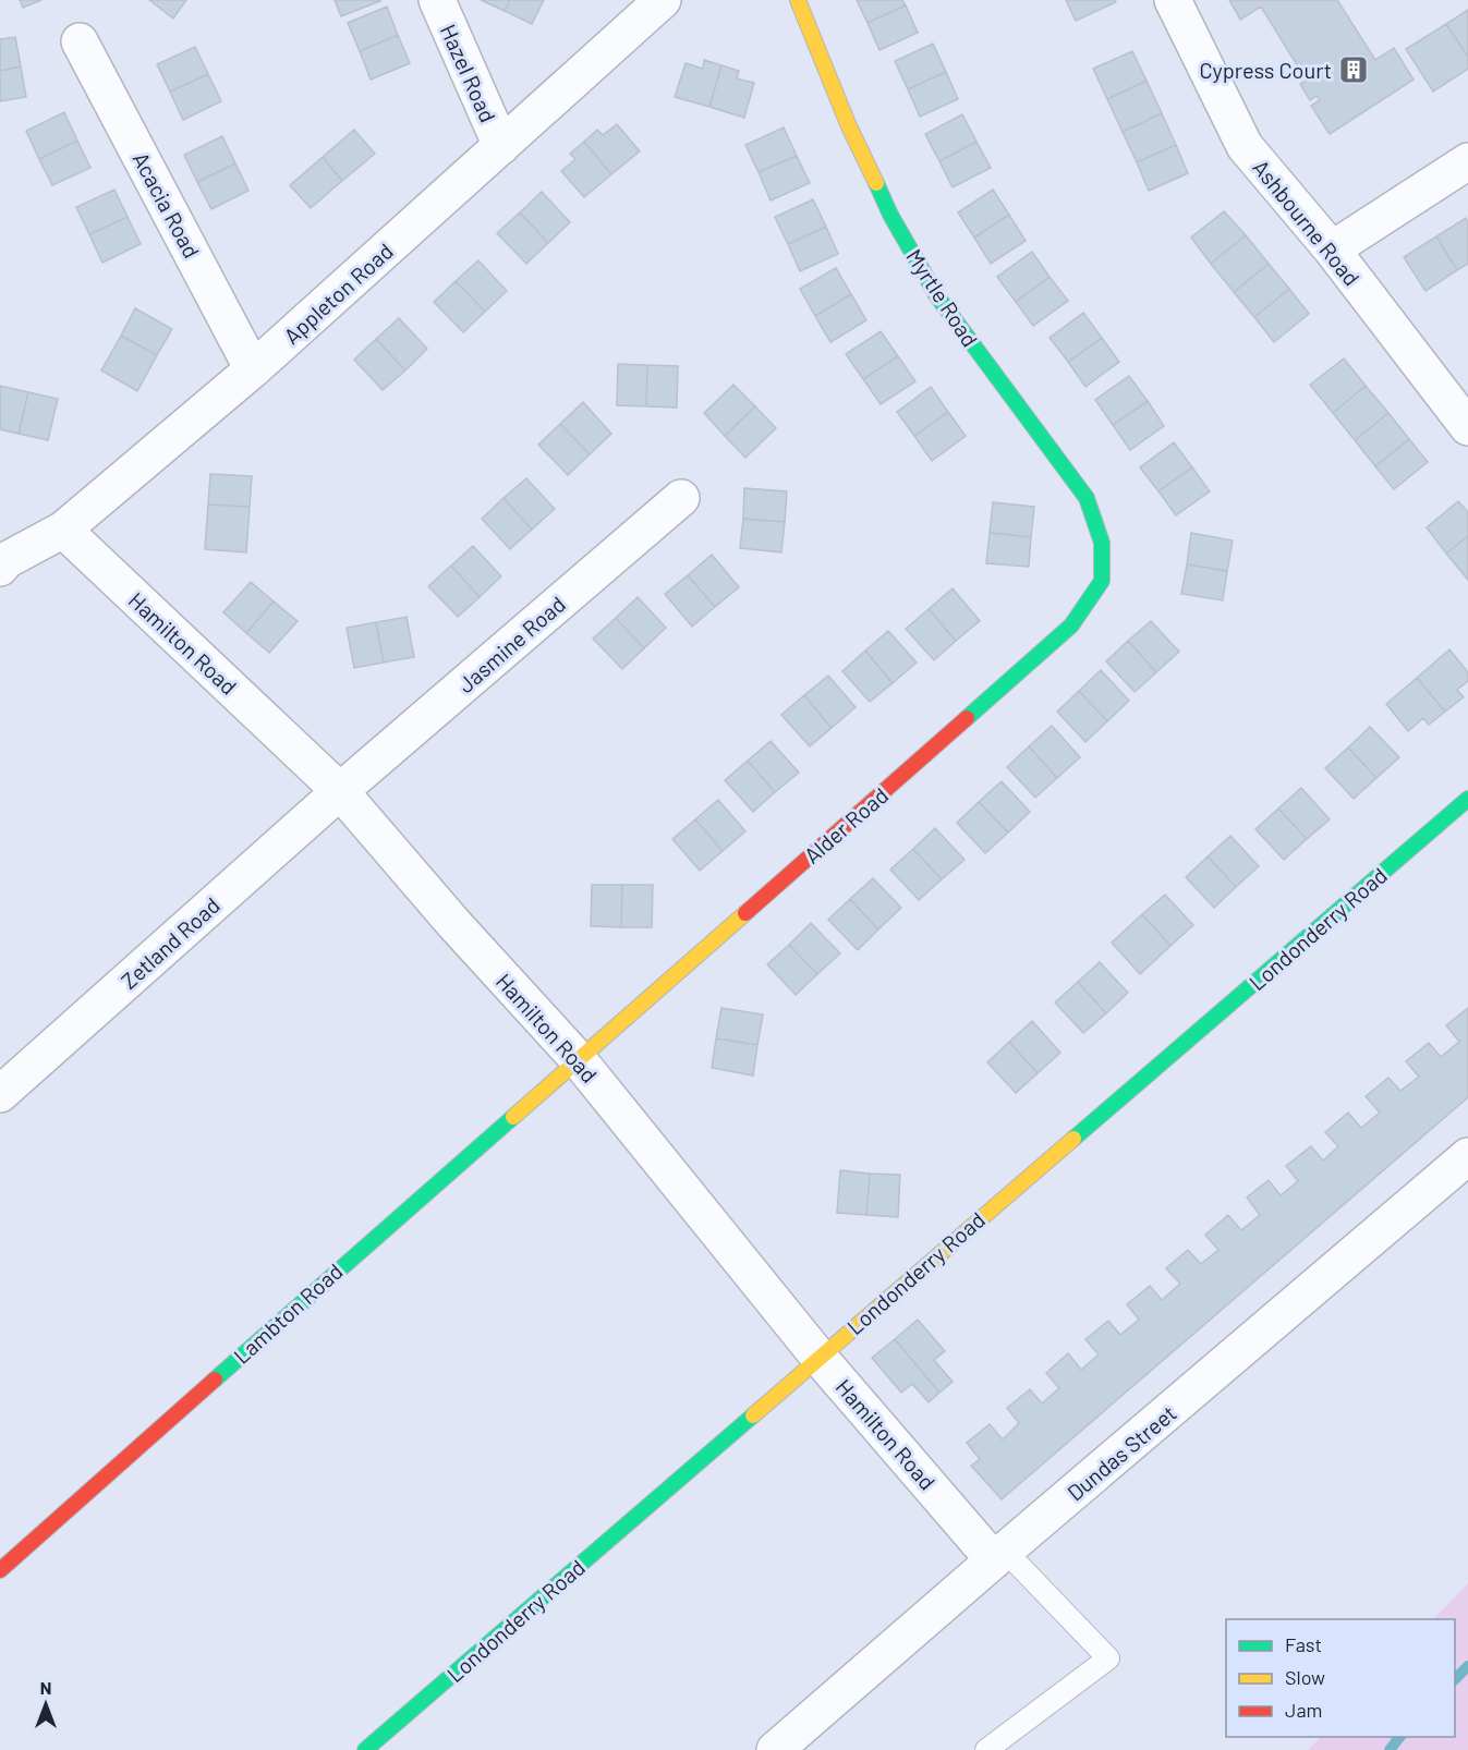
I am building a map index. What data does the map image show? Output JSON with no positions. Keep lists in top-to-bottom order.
{
  "streets": {
    "street": [
      "Hazel Road",
      "Acacia Road",
      "Ashbourne Road",
      "Appleton Road",
      "Myrtle Road",
      "Hamilton Road",
      "Jasmine Road",
      "Alder Road",
      "Londonderry Road",
      "Zetland Road",
      "Lambton Road",
      "Dundas Street"
    ]
  },
  "crossings": [
    ["Hazel Road", "Appleton Road"],
    ["Acacia Road", "Appleton Road"],
    ["Appleton Road", "Hamilton Road"],
    ["Myrtle Road", "Alder Road"],
    ["Hamilton Road", "Jasmine Road"],
    ["Hamilton Road", "Alder Road"],
    ["Hamilton Road", "Londonderry Road"],
    ["Hamilton Road", "Zetland Road"],
    ["Hamilton Road", "Lambton Road"],
    ["Hamilton Road", "Dundas Street"],
    ["Jasmine Road", "Zetland Road"],
    ["Alder Road", "Lambton Road"]
  ],
  "places": {
    "building": ["Cypress Court"]
  },
  "legend": ["Fast", "Slow", "Jam"],
  "north": "top"
}
